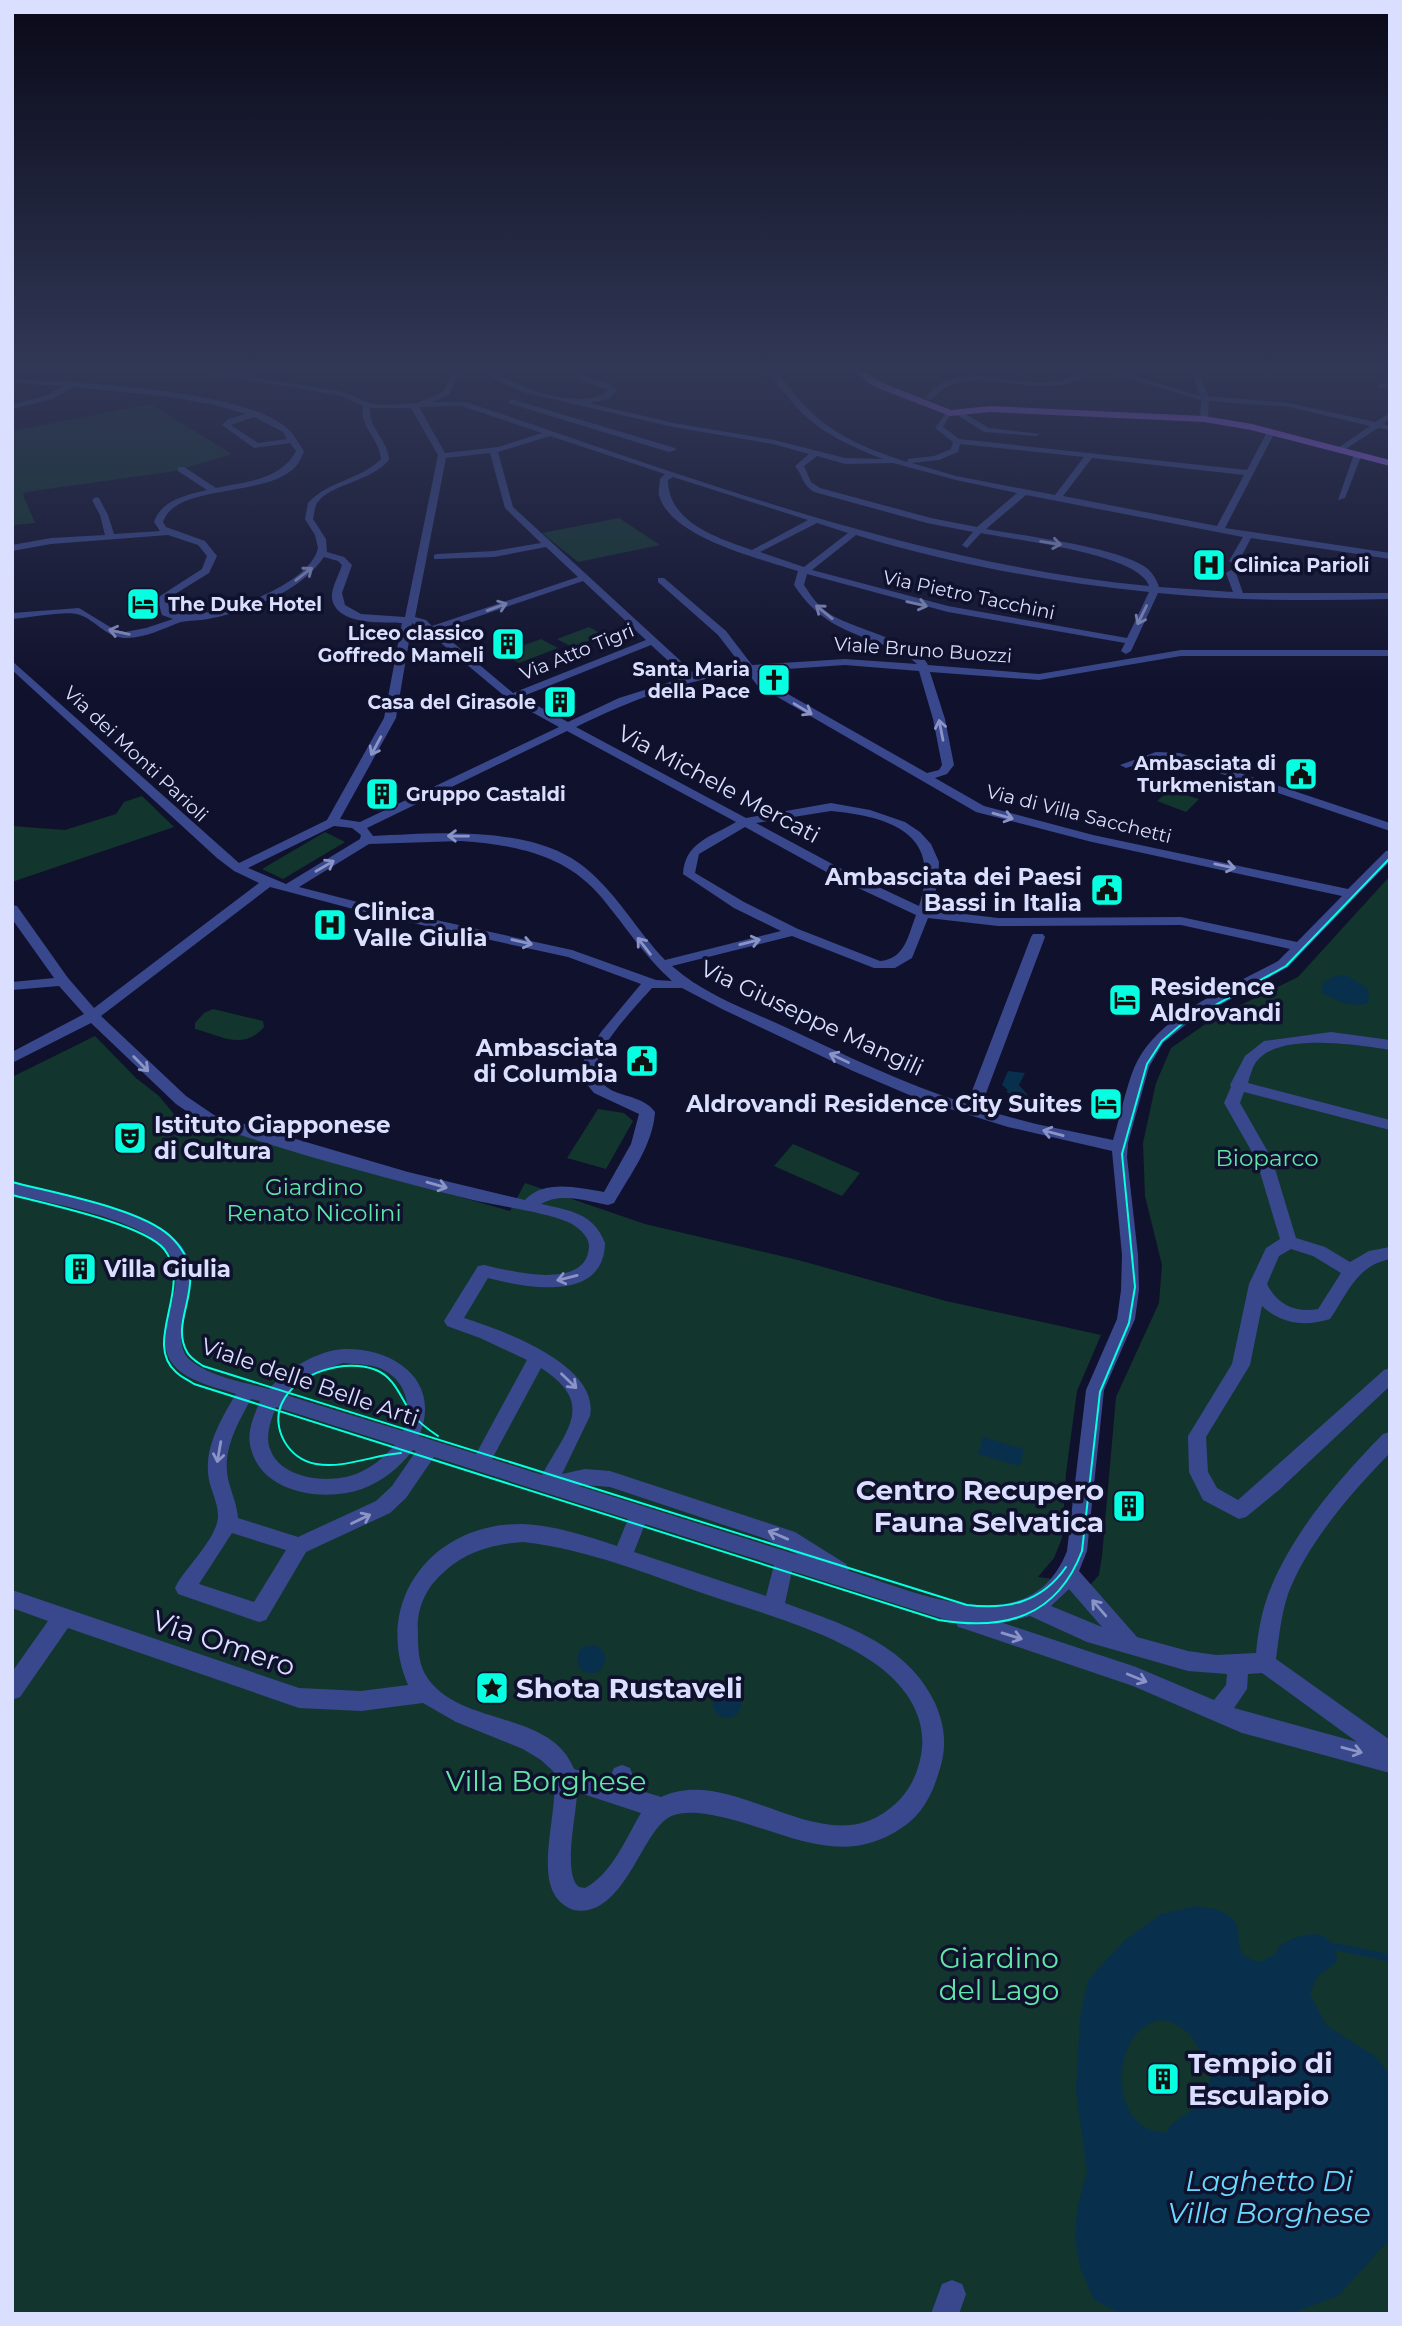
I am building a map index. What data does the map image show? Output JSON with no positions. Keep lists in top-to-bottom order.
{
  "streets": {
    "street": [
      "Via Pietro Tacchini",
      "Viale Bruno Buozzi",
      "Via Atto Tigri",
      "Via dei Monti Parioli",
      "Via Michele Mercati",
      "Via di Villa Sacchetti",
      "Via Giuseppe Mangili",
      "Viale delle Belle Arti",
      "Via Omero"
    ]
  },
  "crossings": [
    ["Viale Bruno Buozzi", "Via dei Monti Parioli"],
    ["Viale Bruno Buozzi", "Via Michele Mercati"],
    ["Viale Bruno Buozzi", "Via di Villa Sacchetti"],
    ["Viale Bruno Buozzi", "Via Giuseppe Mangili"],
    ["Via Atto Tigri", "Via Michele Mercati"]
  ],
  "one_way": ["Via dei Monti Parioli", "Via Giuseppe Mangili"],
  "water": ["Laghetto Di Villa Borghese"],
  "parks": [
    "Bioparco",
    "Giardino Renato Nicolini",
    "Villa Borghese",
    "Giardino del Lago"
  ],
  "places": {
    "hospital": ["Clinica Parioli", "Clinica Valle Giulia"],
    "hotel": ["The Duke Hotel", "Residence Aldrovandi", "Aldrovandi Residence City Suites"],
    "building": [
      "Liceo classico Goffredo Mameli",
      "Casa del Girasole",
      "Gruppo Castaldi",
      "Villa Giulia",
      "Centro Recupero Fauna Selvatica",
      "Tempio di Esculapio"
    ],
    "church": ["Santa Maria della Pace"],
    "public building": ["Ambasciata di Turkmenistan", "Ambasciata dei Paesi Bassi in Italia", "Ambasciata di Columbia"],
    "theatre": ["Istituto Giapponese di Cultura"],
    "place": ["Shota Rustaveli"]
  }
}
